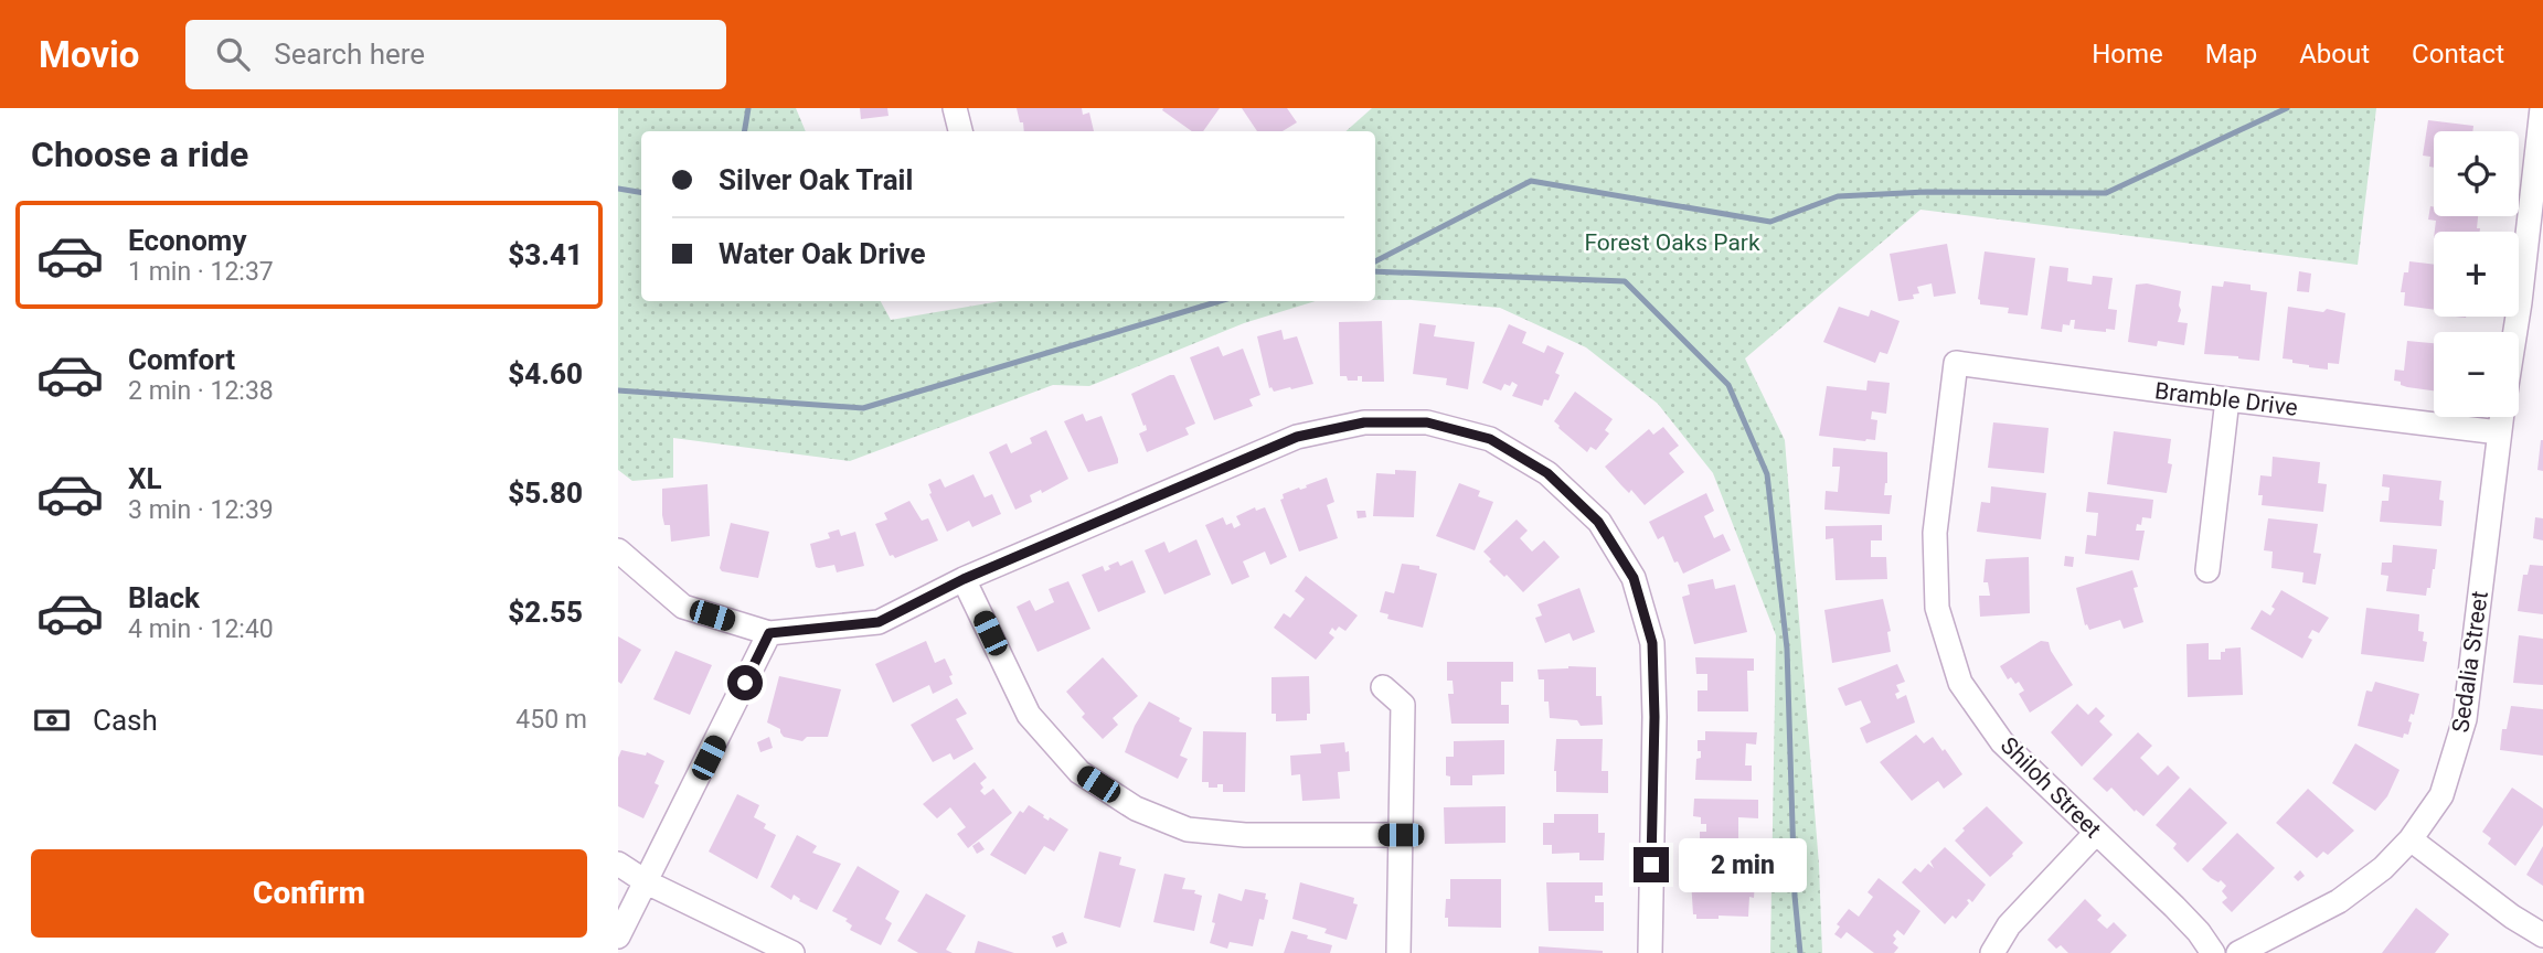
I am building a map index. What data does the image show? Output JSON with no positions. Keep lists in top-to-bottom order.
{
  "streets": {
    "street": ["Bramble Drive", "Sedalia Street", "Shiloh Street"]
  },
  "crossings": [
    ["Bramble Drive", "Sedalia Street"],
    ["Bramble Drive", "Shiloh Street"]
  ],
  "parks": ["Forest Oaks Park"],
  "page": {
    "header": "Movio",
    "search": "Search here",
    "nav": [
      "Home",
      "Map",
      "About",
      "Contact"
    ],
    "heading": "Choose a ride",
    "map_buttons": ["+", "−"],
    "banner": ["Silver Oak Trail", "Water Oak Drive"],
    "list": [
      {
        "name": "Economy",
        "note": "1 min · 12:37",
        "value": "$3.41"
      },
      {
        "name": "Comfort",
        "note": "2 min · 12:38",
        "value": "$4.60"
      },
      {
        "name": "XL",
        "note": "3 min · 12:39",
        "value": "$5.80"
      },
      {
        "name": "Black",
        "note": "4 min · 12:40",
        "value": "$2.55"
      }
    ],
    "pay": ["Cash", "450 m"],
    "buttons": "Confirm",
    "bubble": "2 min"
  }
}
